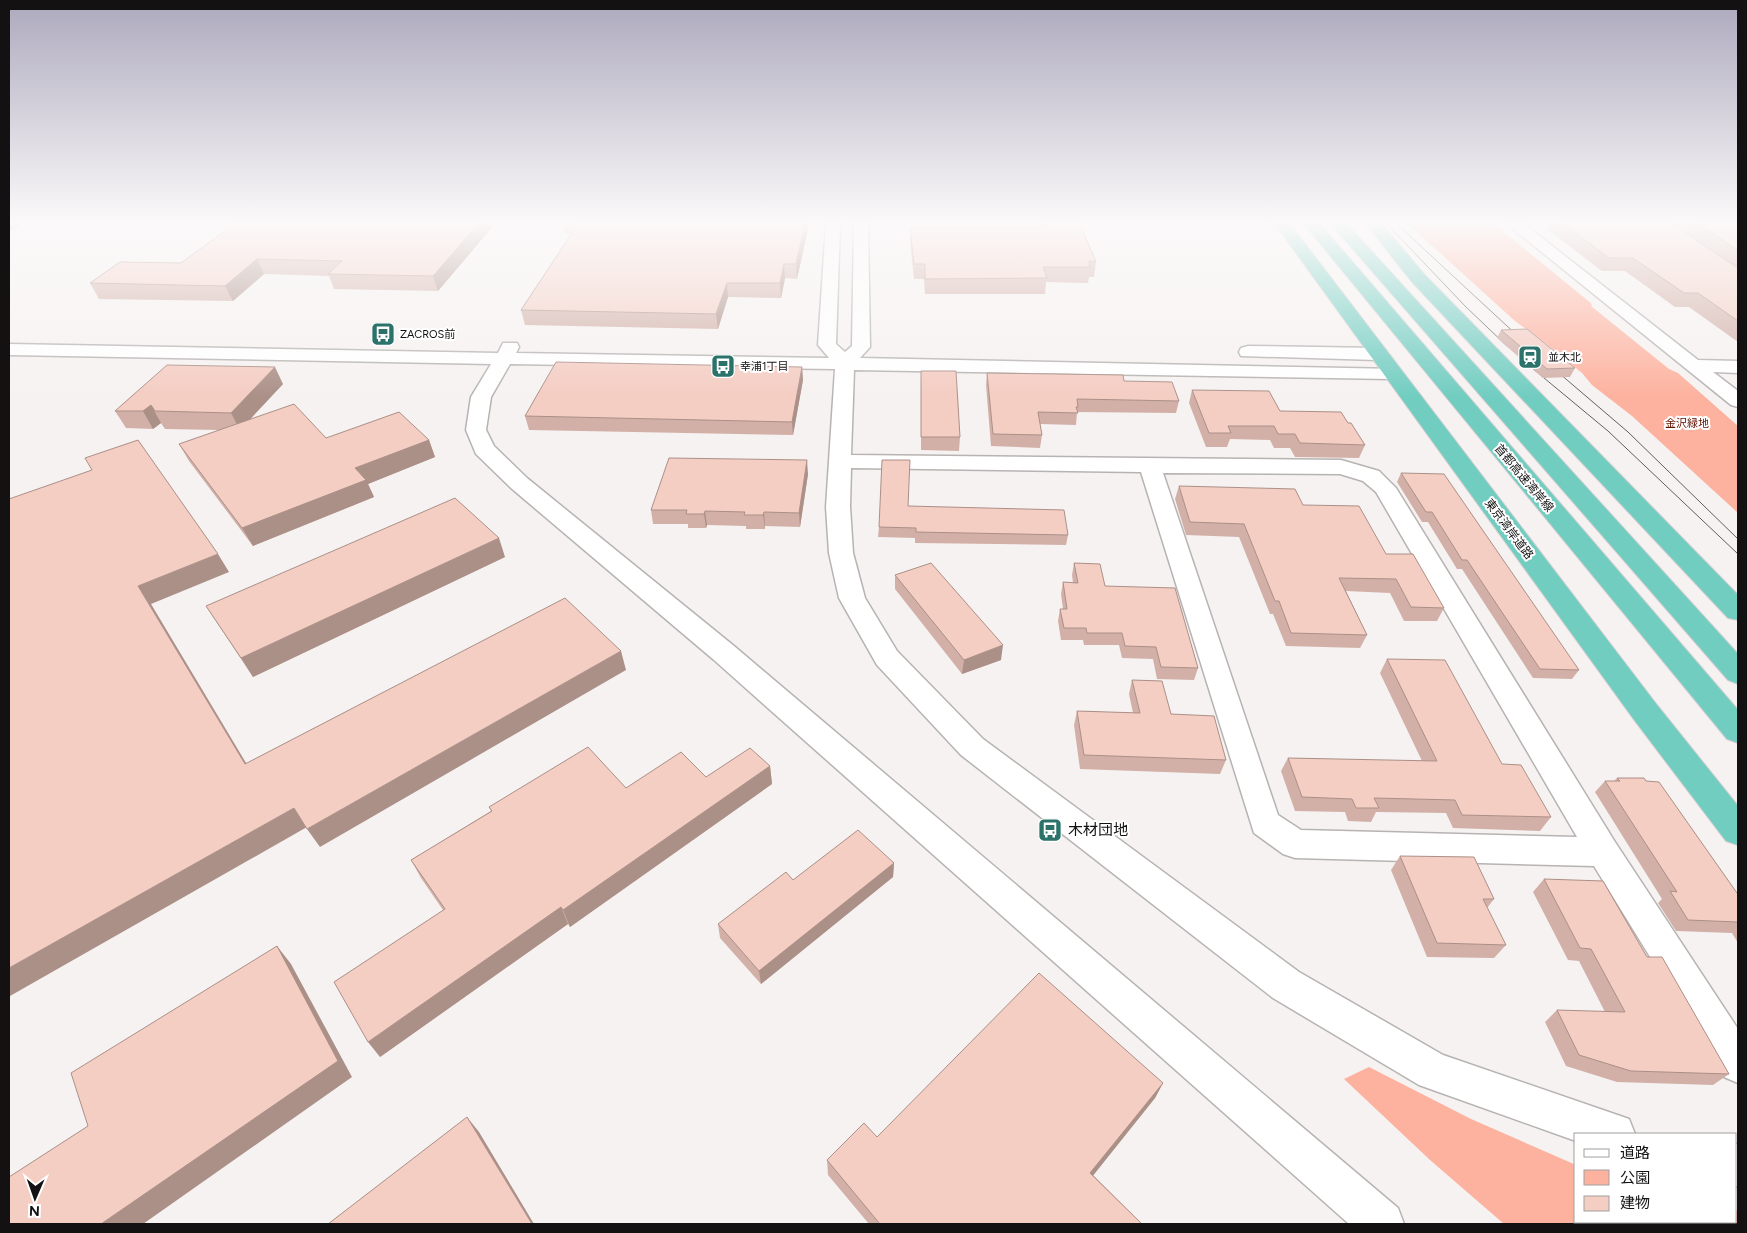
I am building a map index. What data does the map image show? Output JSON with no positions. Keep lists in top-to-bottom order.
{
  "streets": {
    "highway": ["首都高速湾岸線", "東京湾岸道路"]
  },
  "parks": ["金沢緑地"],
  "places": {
    "bus stop": ["ZACROS前", "幸浦1丁目", "木材団地"],
    "station": ["並木北"]
  },
  "legend": ["道路", "公園", "建物"],
  "north": "bottom"
}
